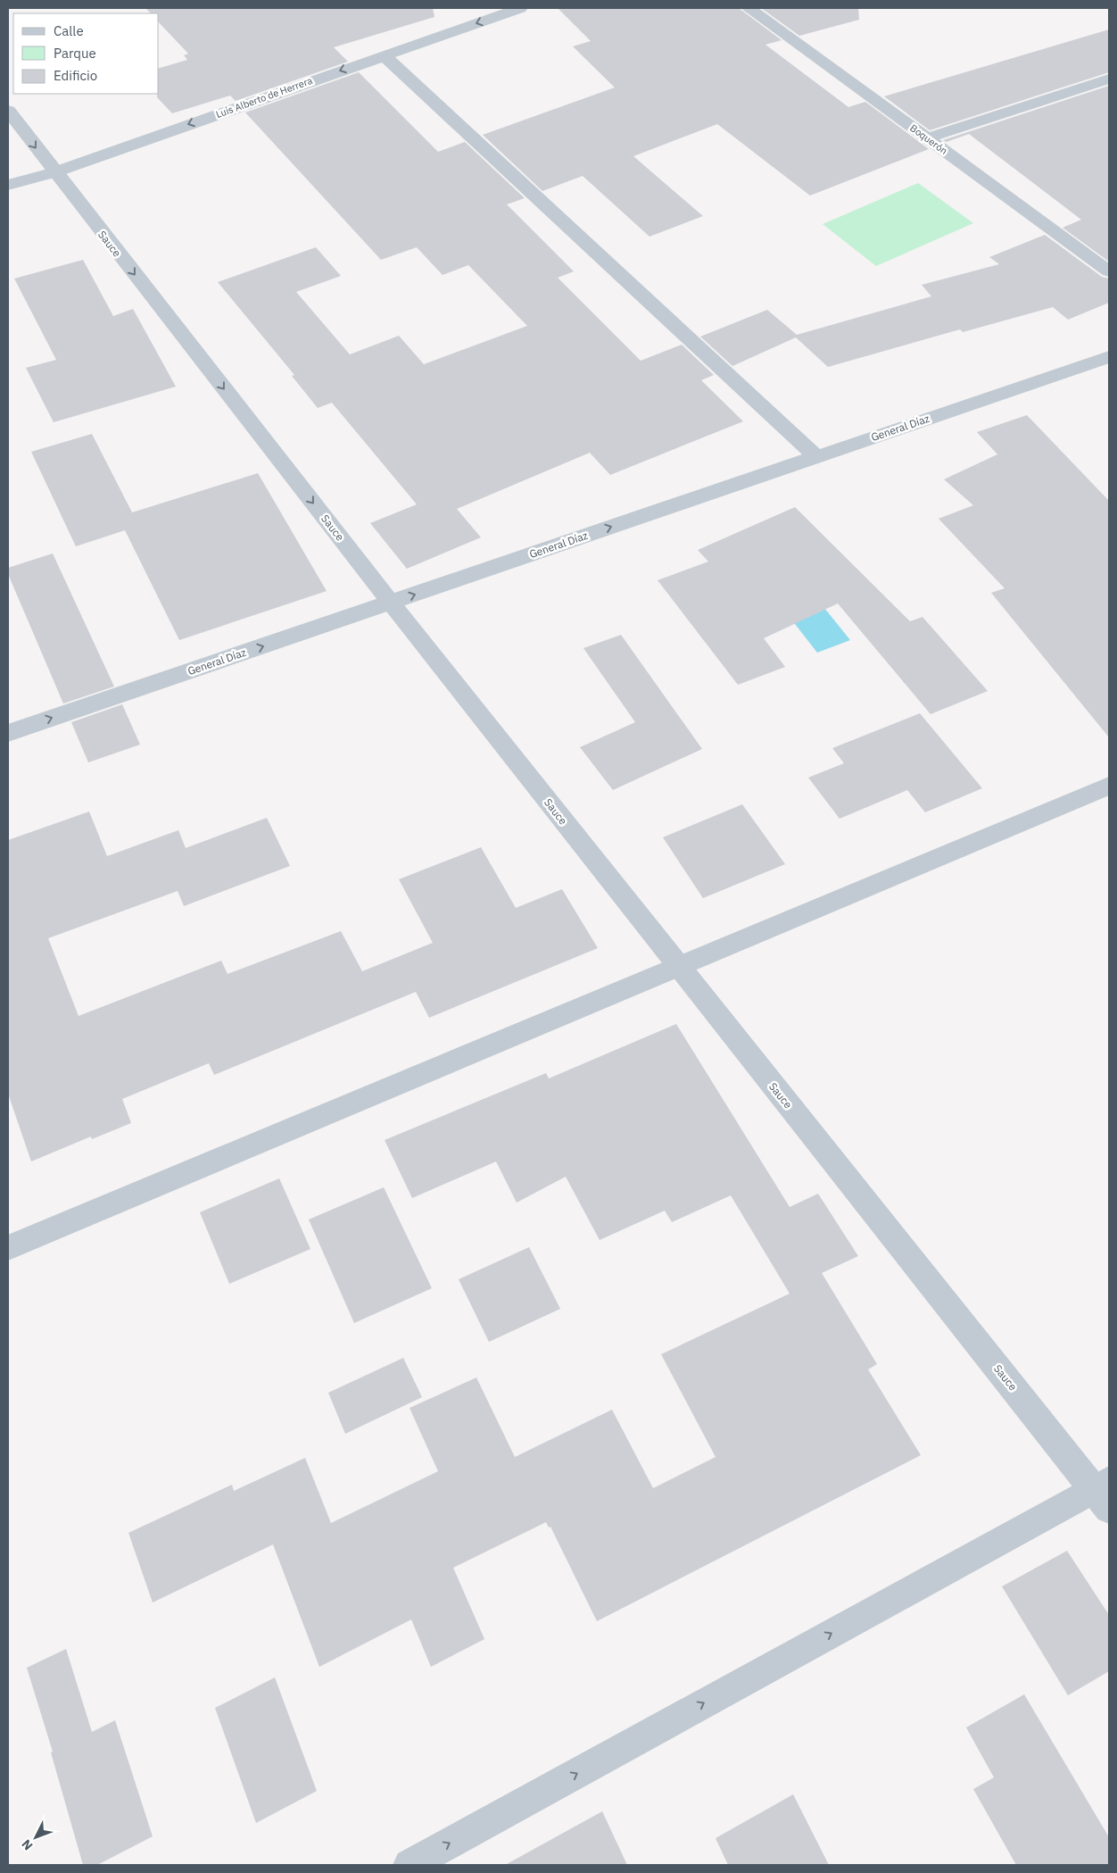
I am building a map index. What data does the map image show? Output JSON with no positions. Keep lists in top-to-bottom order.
{
  "streets": {
    "street": [
      "Luis Alberto de Herrera",
      "Boquerón",
      "Sauce",
      "General Díaz"
    ]
  },
  "crossings": [
    ["Luis Alberto de Herrera", "Sauce"],
    ["Sauce", "General Díaz"]
  ],
  "one_way": ["Luis Alberto de Herrera", "Sauce", "General Díaz"],
  "legend": ["Calle", "Parque", "Edificio"],
  "north": "bottom left"
}
